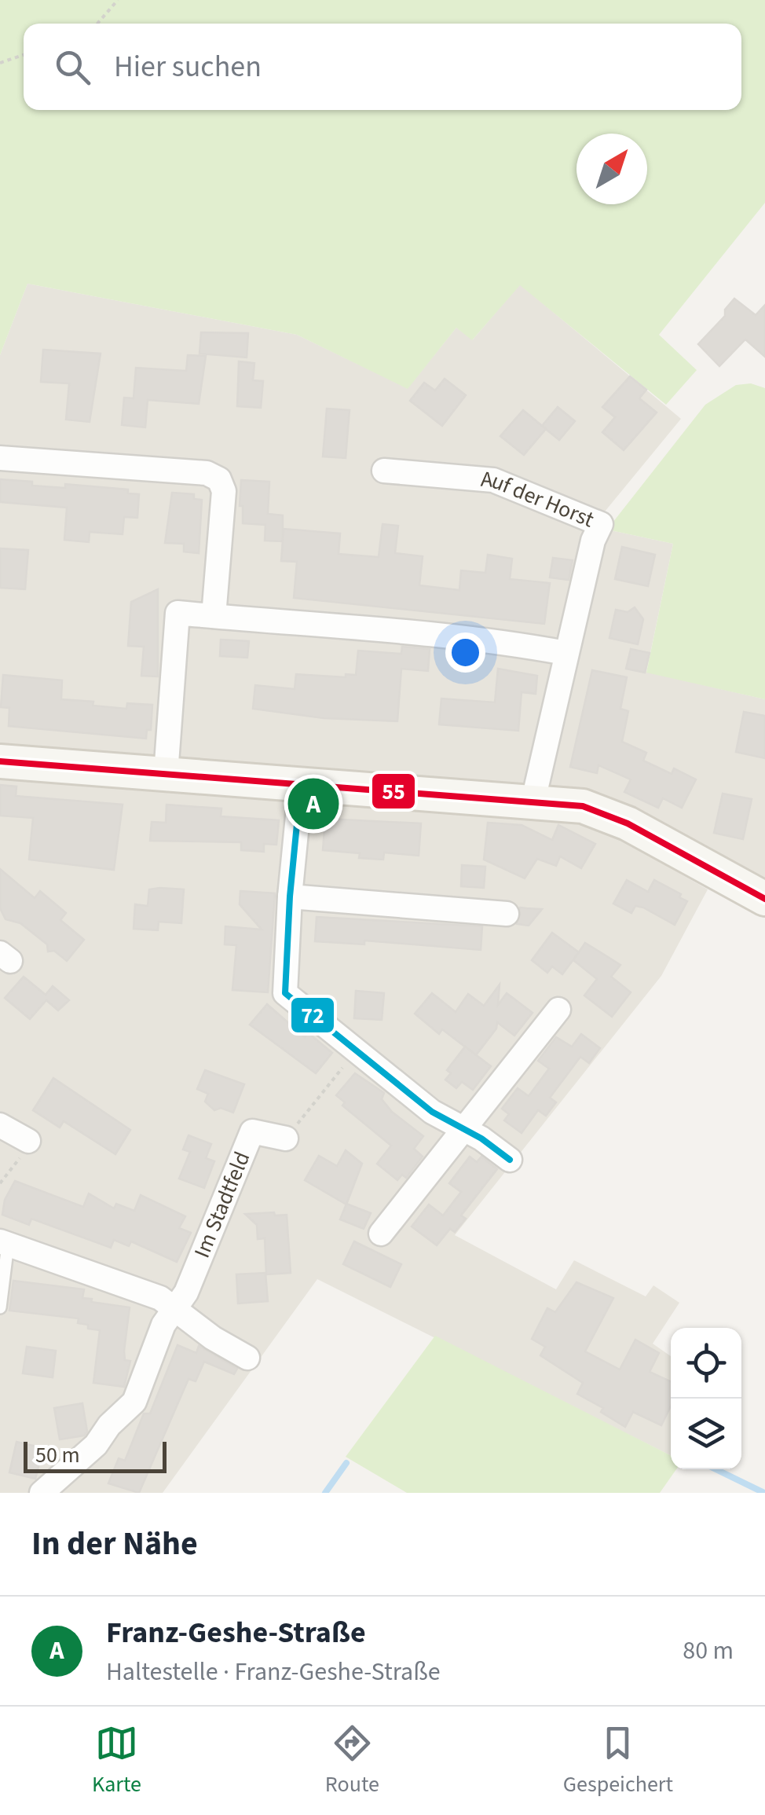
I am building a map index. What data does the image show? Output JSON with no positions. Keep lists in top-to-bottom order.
{
  "streets": {
    "street": ["Auf der Horst", "Im Stadtfeld"]
  },
  "lines": ["transit line 55", "transit line 72"],
  "scale_bar": "50 m",
  "north": "top right",
  "page": {
    "search": "Hier suchen",
    "pins": "A",
    "scale": "50 m",
    "heading": "In der Nähe",
    "list": [
      {
        "mark": "A",
        "name": "Franz-Geshe-Straße",
        "note": "Haltestelle · Franz-Geshe-Straße",
        "value": "80 m"
      }
    ],
    "nav": ["Karte", "Route", "Gespeichert"]
  }
}
